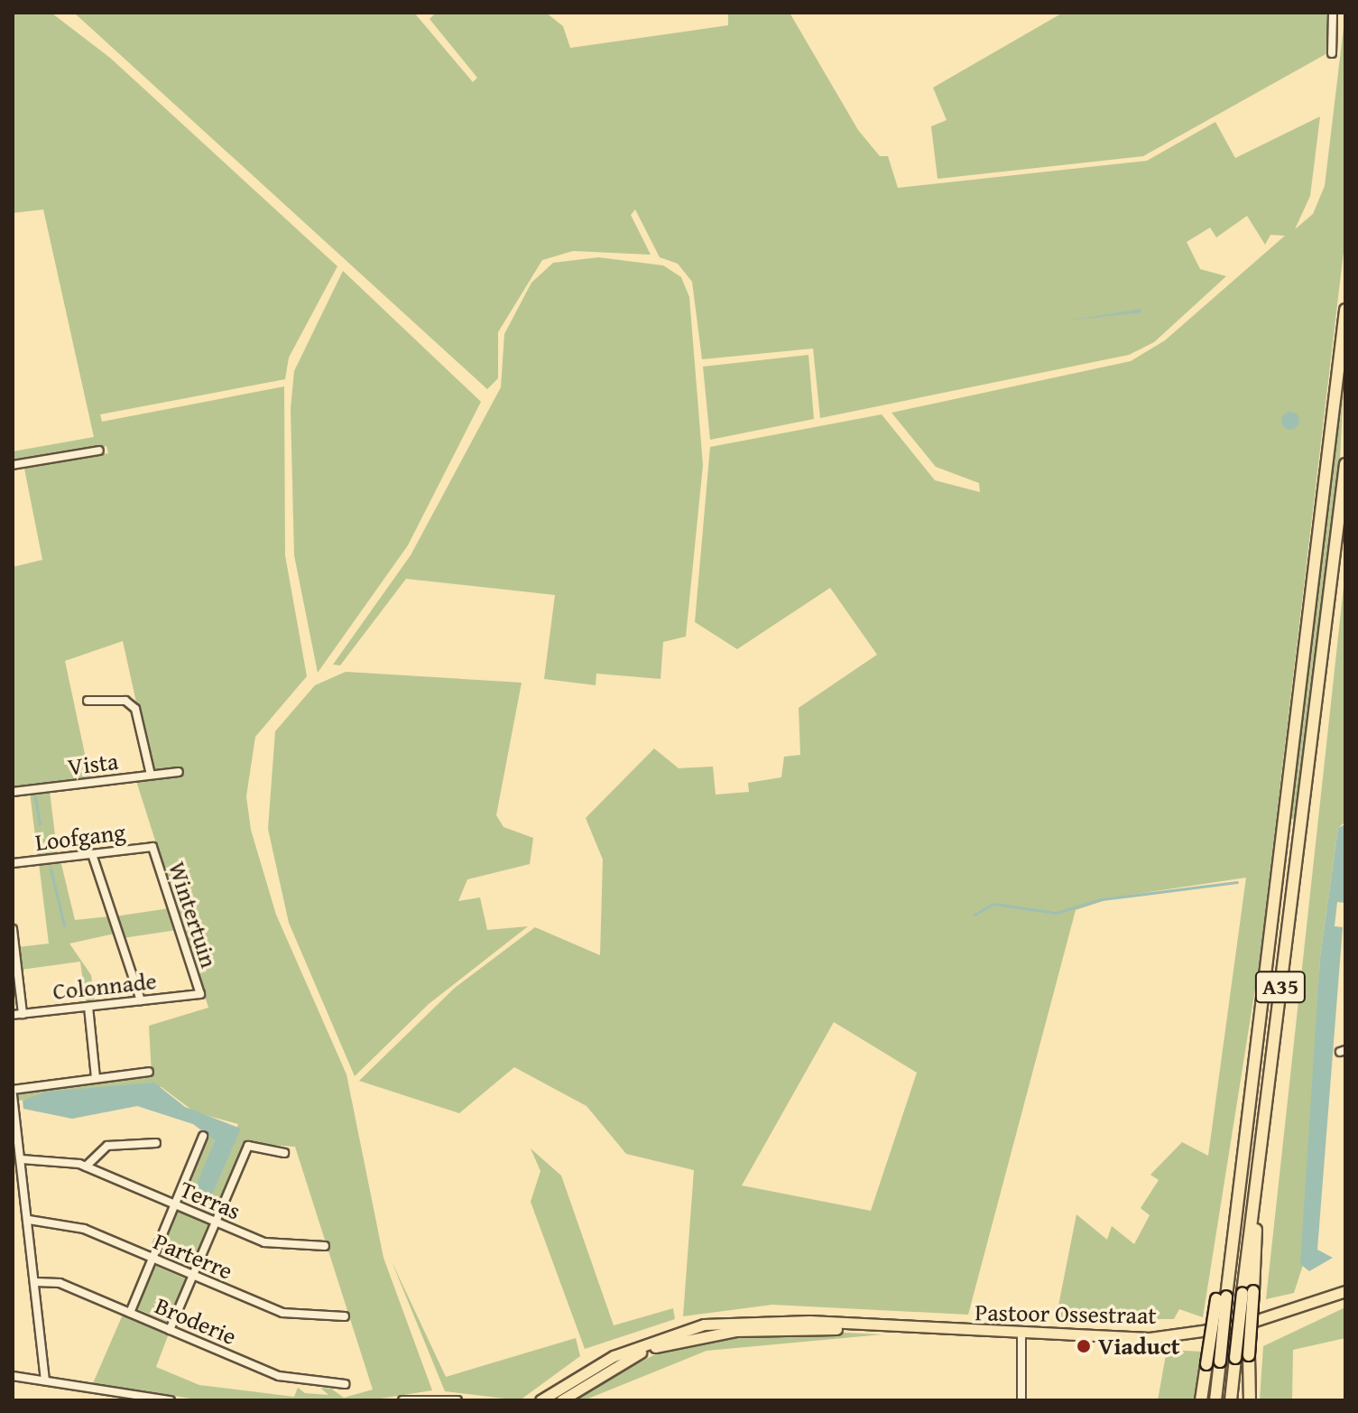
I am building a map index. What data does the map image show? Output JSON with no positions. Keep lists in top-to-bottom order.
{
  "streets": {
    "highway": ["A35"],
    "main road": ["Pastoor Ossestraat"],
    "street": [
      "Vista",
      "Loofgang",
      "Wintertuin",
      "Colonnade",
      "Terras",
      "Parterre",
      "Broderie"
    ]
  },
  "crossings": [
    ["Loofgang", "Wintertuin"],
    ["Wintertuin", "Colonnade"]
  ],
  "places": ["Viaduct"]
}
